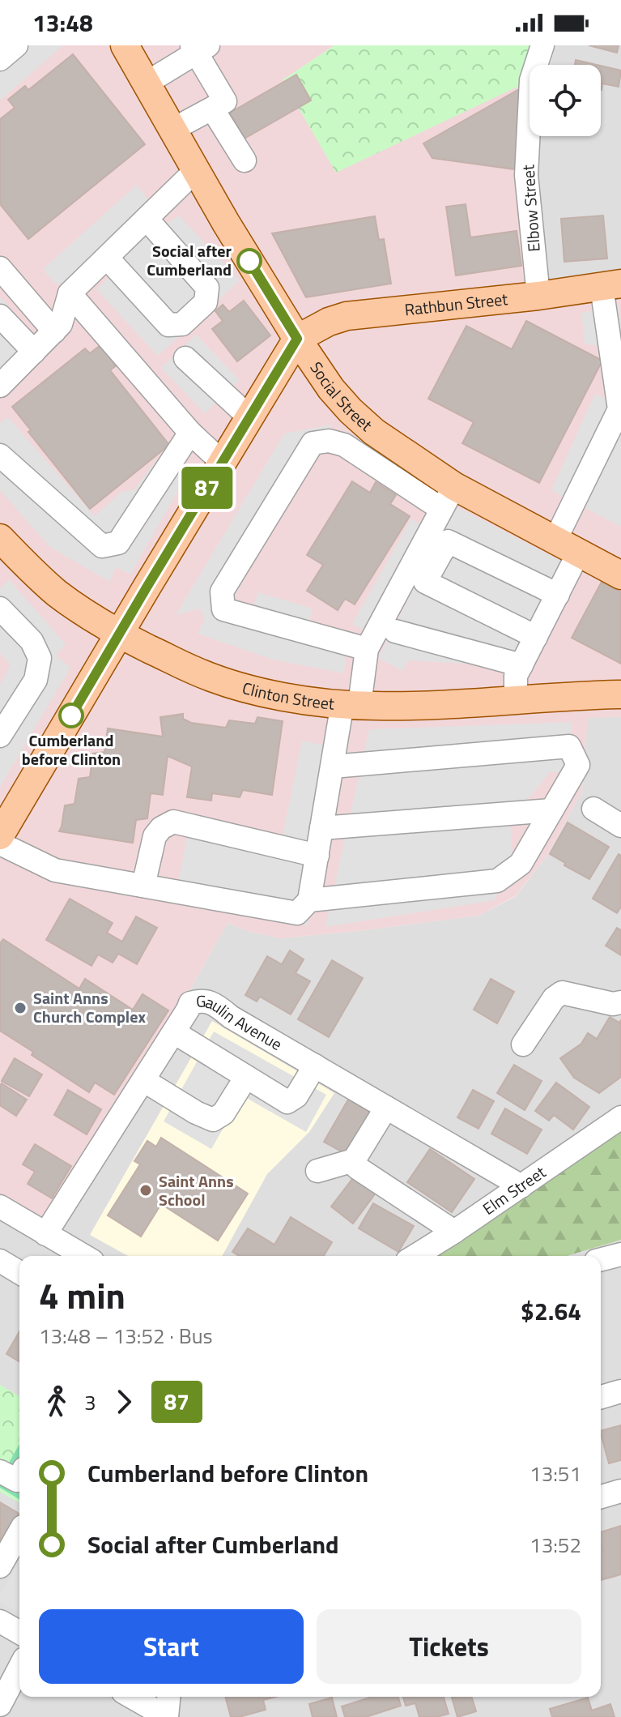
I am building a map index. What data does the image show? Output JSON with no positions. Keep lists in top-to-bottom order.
{
  "streets": {
    "main road": ["Rathbun Street", "Social Street", "Clinton Street"],
    "street": ["Elbow Street", "Gaulin Avenue", "Elm Street"]
  },
  "crossings": [
    ["Elbow Street", "Rathbun Street"],
    ["Rathbun Street", "Social Street"],
    ["Gaulin Avenue", "Elm Street"]
  ],
  "places": [
    "Social after Cumberland",
    "Cumberland before Clinton",
    "Saint Anns Church Complex",
    "Saint Anns School"
  ],
  "lines": ["bus line 87"],
  "page": {
    "status": "13:48",
    "on_map": "87",
    "heading": ["4 min", "13:48 – 13:52 · Bus", "$2.64"],
    "legs": ["3", "87"],
    "list": [
      {
        "name": "Cumberland before Clinton",
        "value": "13:51"
      },
      {
        "name": "Social after Cumberland",
        "value": "13:52"
      }
    ],
    "buttons": ["Start", "Tickets"]
  }
}
